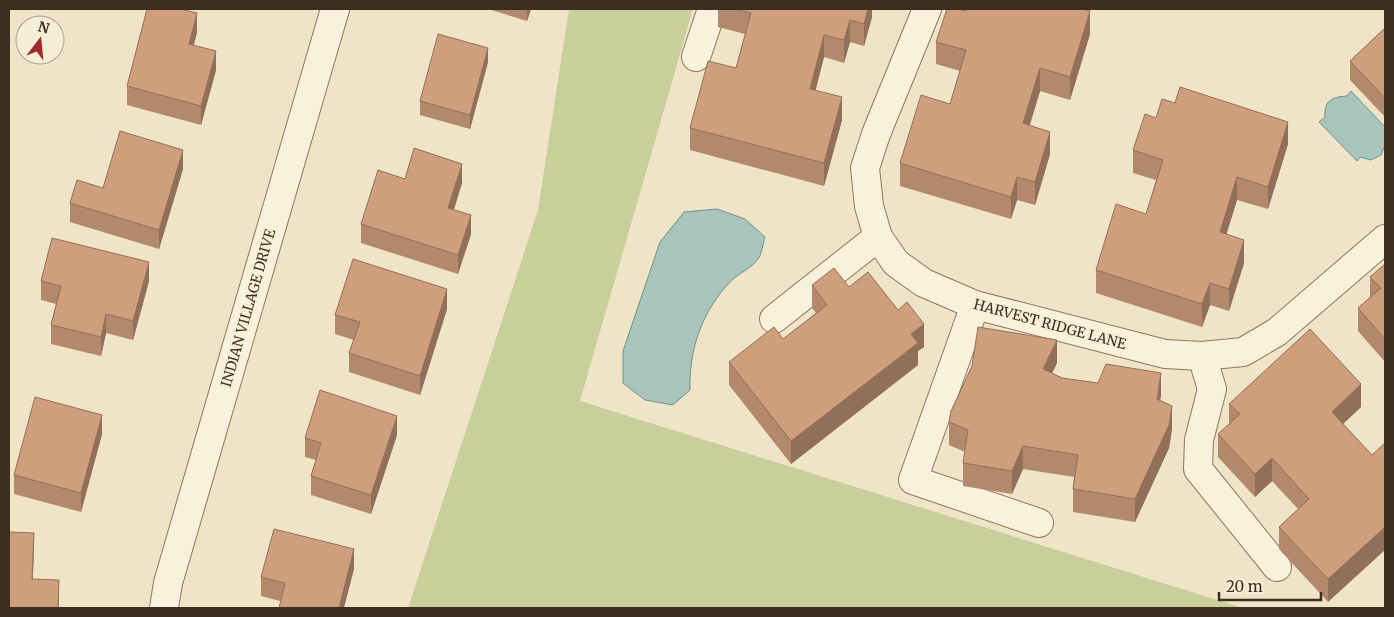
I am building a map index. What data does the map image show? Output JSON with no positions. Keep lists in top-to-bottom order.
{
  "streets": {
    "street": ["INDIAN VILLAGE DRIVE", "HARVEST RIDGE LANE"]
  },
  "scale_bar": "20 m",
  "north": "top"
}
